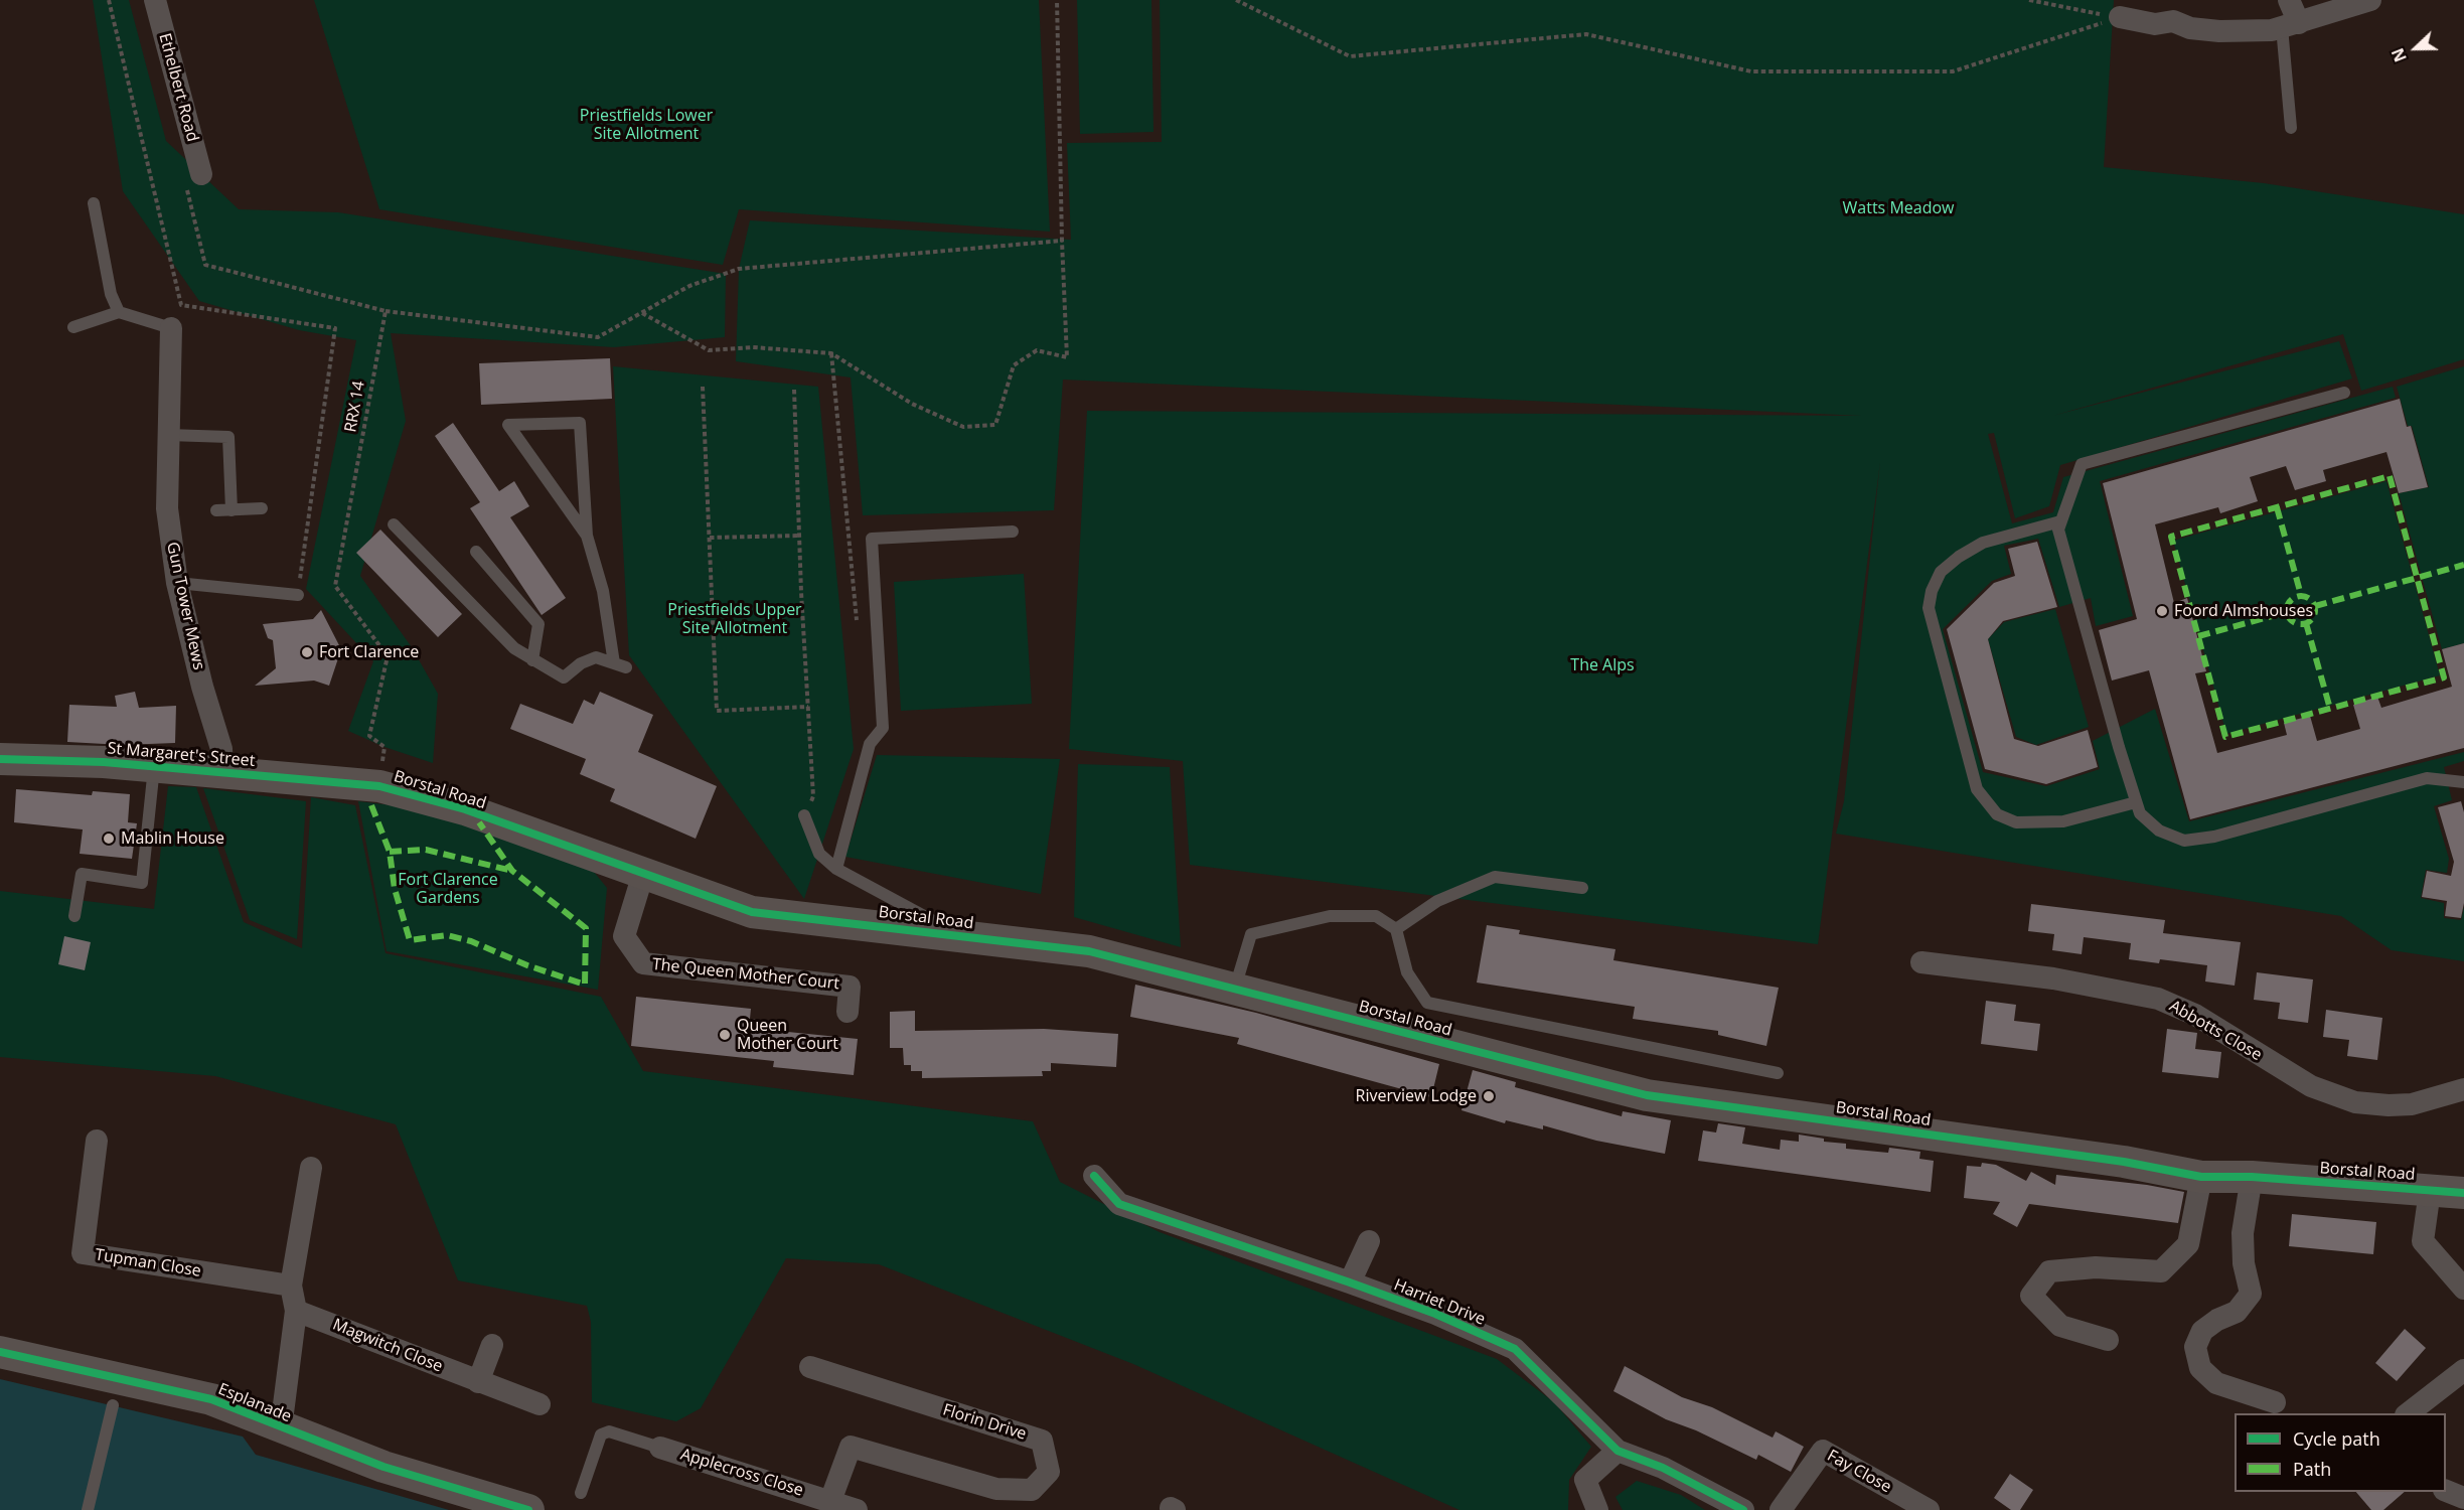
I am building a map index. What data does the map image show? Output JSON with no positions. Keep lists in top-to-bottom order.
{
  "streets": {
    "street": [
      "Ethelbert Road",
      "Gun Tower Mews",
      "St Margaret's Street",
      "Borstal Road",
      "The Queen Mother Court",
      "Abbotts Close",
      "Tupman Close",
      "Harriet Drive",
      "Magwitch Close",
      "Esplanade",
      "Florin Drive",
      "Fay Close",
      "Applecross Close"
    ],
    "path": ["RRX 14"]
  },
  "crossings": [
    ["RRX 14", "St Margaret's Street"],
    ["RRX 14", "Borstal Road"],
    ["Gun Tower Mews", "St Margaret's Street"],
    ["St Margaret's Street", "Borstal Road"],
    ["Borstal Road", "The Queen Mother Court"],
    ["Florin Drive", "Applecross Close"]
  ],
  "parks": [
    "Priestfields Lower Site Allotment",
    "Watts Meadow",
    "Priestfields Upper Site Allotment",
    "The Alps",
    "Fort Clarence Gardens"
  ],
  "places": [
    "Foord Almshouses",
    "Fort Clarence",
    "Mablin House",
    "Queen Mother Court",
    "Riverview Lodge"
  ],
  "legend": ["Cycle path", "Path"],
  "north": "left"
}
